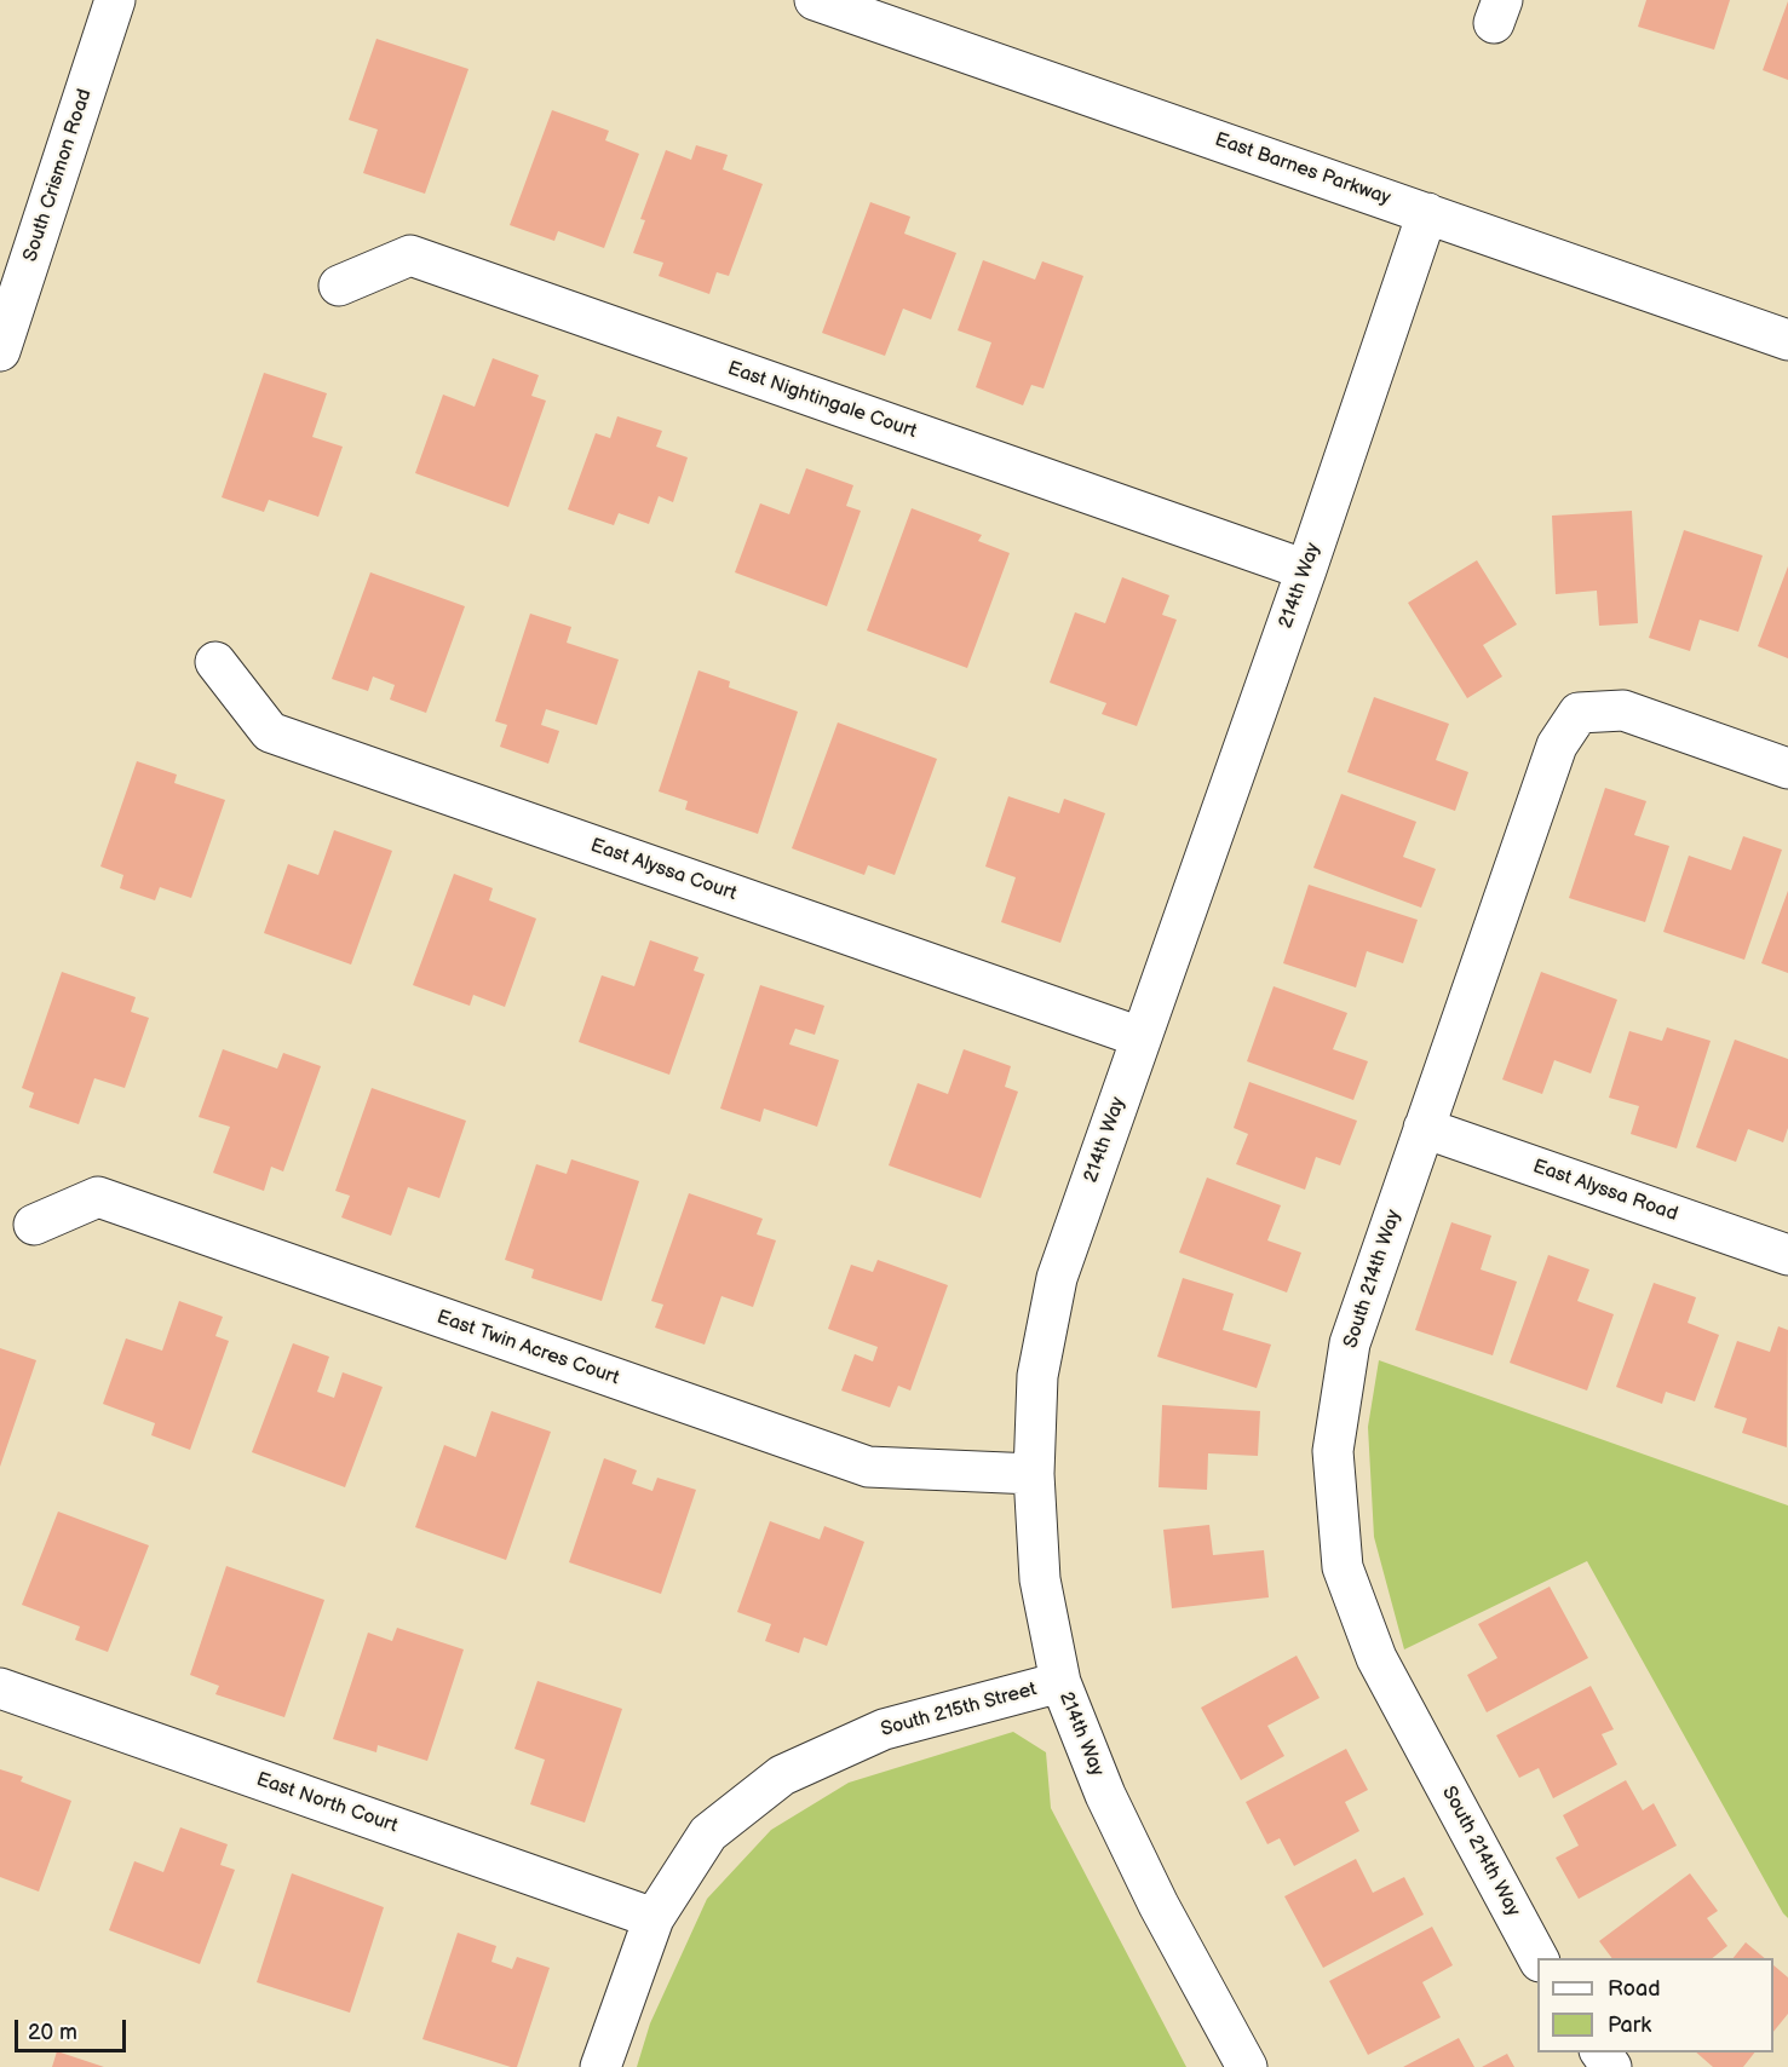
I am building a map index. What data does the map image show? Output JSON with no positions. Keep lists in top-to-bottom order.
{
  "streets": {
    "street": [
      "East Barnes Parkway",
      "South Crismon Road",
      "East Nightingale Court",
      "214th Way",
      "East Alyssa Court",
      "East Alyssa Road",
      "South 214th Way",
      "East Twin Acres Court",
      "South 215th Street",
      "East North Court"
    ]
  },
  "crossings": [
    ["East Barnes Parkway", "214th Way"],
    ["East Nightingale Court", "214th Way"],
    ["214th Way", "East Alyssa Court"],
    ["214th Way", "East Twin Acres Court"],
    ["214th Way", "South 215th Street"],
    ["East Alyssa Road", "South 214th Way"],
    ["South 215th Street", "East North Court"]
  ],
  "legend": ["Road", "Park"],
  "scale_bar": "20 m"
}
